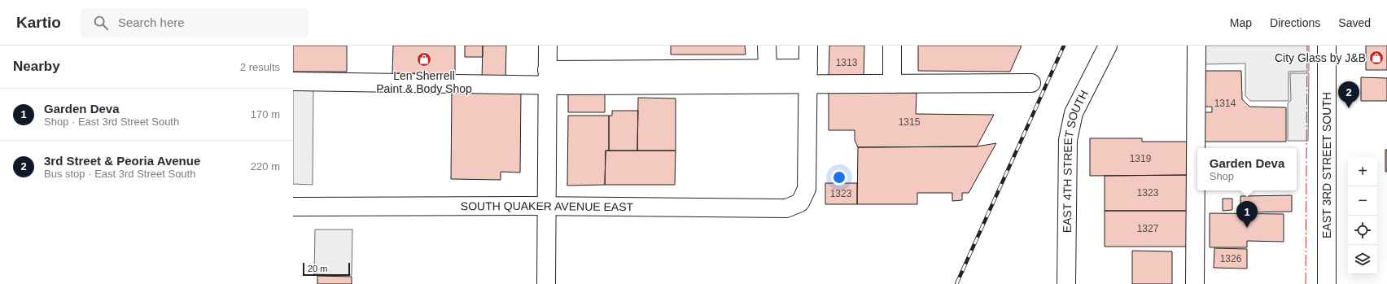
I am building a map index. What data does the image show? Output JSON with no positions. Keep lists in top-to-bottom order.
{
  "streets": {
    "street": ["EAST 4TH STREET SOUTH", "EAST 3RD STREET SOUTH", "SOUTH QUAKER AVENUE EAST"]
  },
  "places": {
    "shop": ["City Glass by J&B", "Len Sherrell Paint & Body Shop"]
  },
  "house_numbers": [
    "1313",
    "1314",
    "1315",
    "1319",
    "1323",
    "1323",
    "1327",
    "1326"
  ],
  "scale_bar": "20 m",
  "page": {
    "header": "Kartio",
    "search": "Search here",
    "nav": ["Map", "Directions", "Saved"],
    "heading": ["Nearby", "2 results"],
    "pins": ["2", "1"],
    "list": [
      {
        "mark": "1",
        "name": "Garden Deva",
        "note": "Shop · East 3rd Street South",
        "value": "170 m"
      },
      {
        "mark": "2",
        "name": "3rd Street & Peoria Avenue",
        "note": "Bus stop · East 3rd Street South",
        "value": "220 m"
      }
    ],
    "popup": ["Garden Deva", "Shop"],
    "map_buttons": ["+", "−"],
    "scale": "20 m"
  }
}
